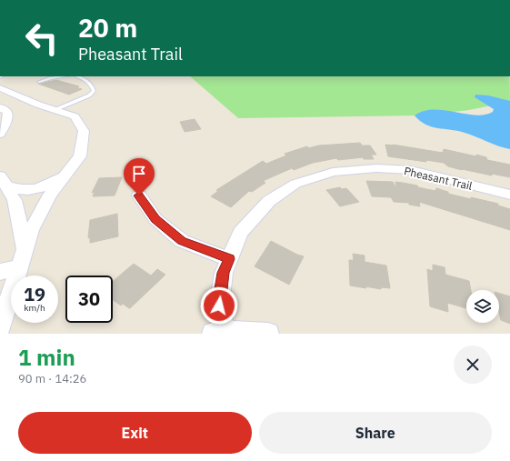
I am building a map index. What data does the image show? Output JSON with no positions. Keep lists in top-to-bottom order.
{
  "streets": {
    "street": ["Pheasant Trail"]
  },
  "page": {
    "turn": ["20 m", "Pheasant Trail"],
    "speed": "19 km/h",
    "limit": "30",
    "heading": ["1 min", "90 m · 14:26"],
    "buttons": ["Exit", "Share"]
  }
}
